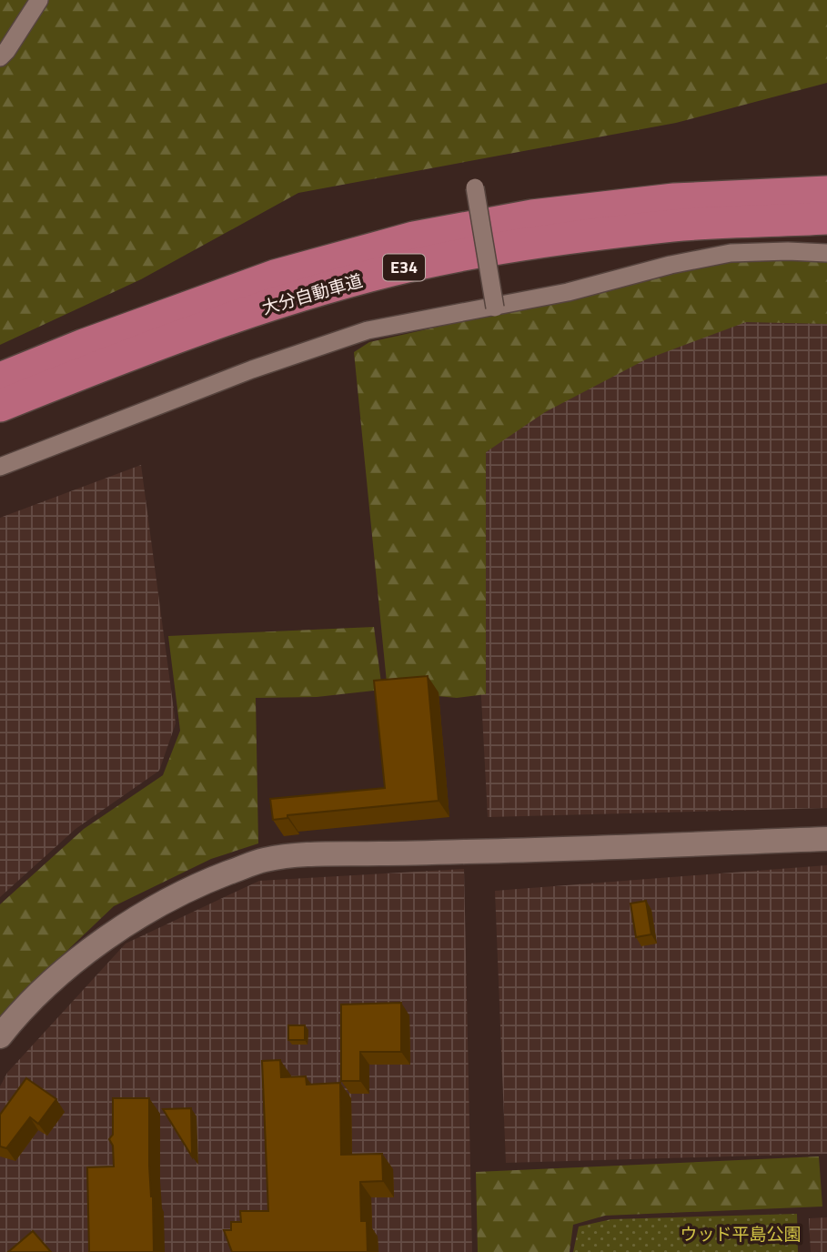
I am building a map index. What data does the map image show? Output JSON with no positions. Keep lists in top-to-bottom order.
{
  "streets": {
    "highway": ["E34", "大分自動車道"]
  },
  "parks": ["ウッド平島公園"]
}
